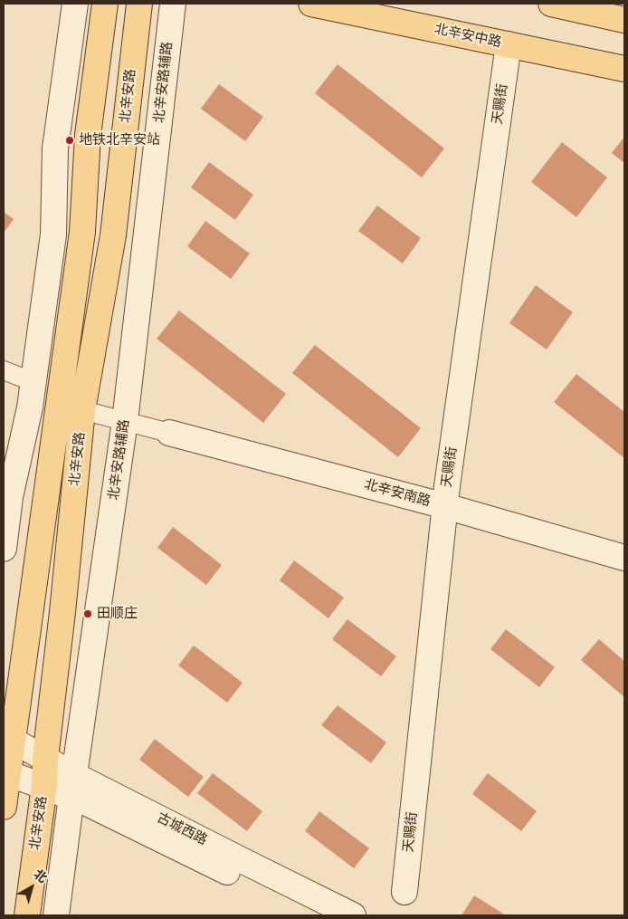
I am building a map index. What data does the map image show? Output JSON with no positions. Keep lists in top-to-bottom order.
{
  "streets": {
    "main road": ["北辛安中路", "北辛安路"],
    "street": [
      "北辛安路辅路",
      "天赐街",
      "北辛安南路",
      "古城西路"
    ]
  },
  "crossings": [
    ["北辛安中路", "天赐街"],
    ["北辛安路辅路", "古城西路"],
    ["北辛安路", "古城西路"],
    ["天赐街", "北辛安南路"]
  ],
  "places": ["地铁北辛安站", "田顺庄"],
  "north": "top right"
}
